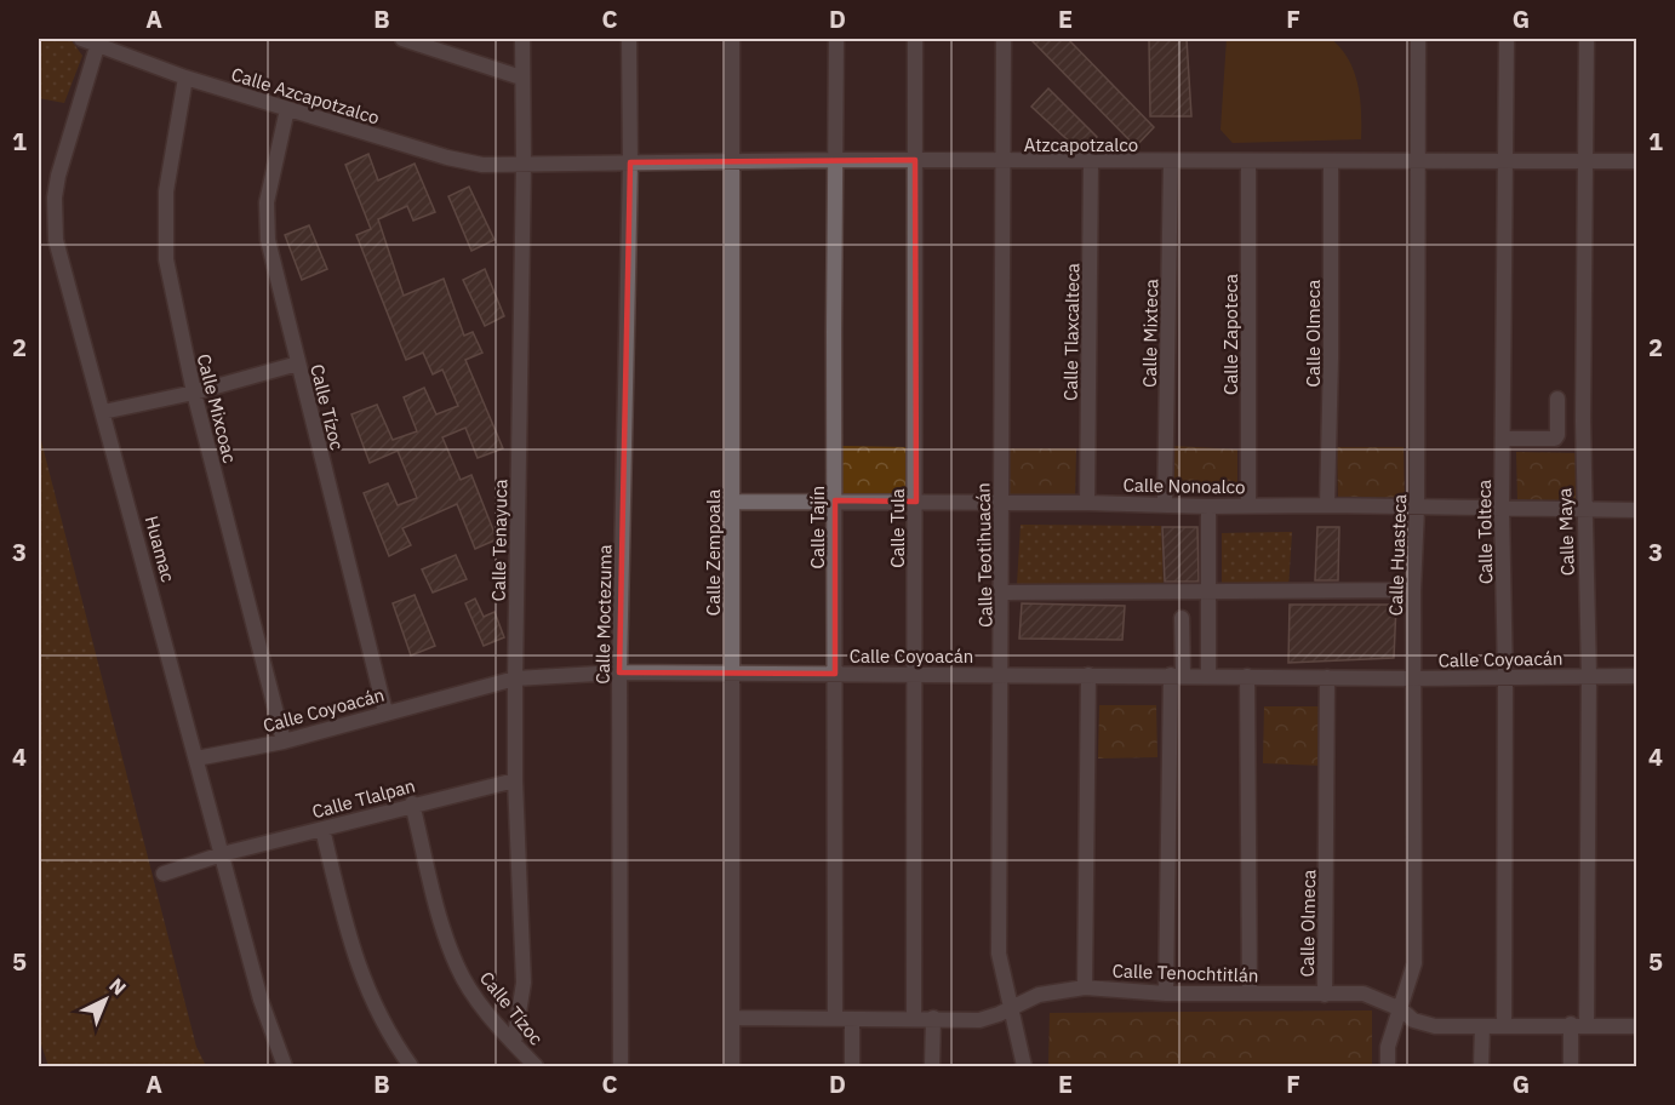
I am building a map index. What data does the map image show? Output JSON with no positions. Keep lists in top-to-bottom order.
{
  "streets": {
    "street": [
      "Calle Azcapotzalco",
      "Atzcapotzalco",
      "Calle Tlaxcalteca",
      "Calle Mixteca",
      "Calle Olmeca",
      "Calle Zapoteca",
      "Calle Tízoc",
      "Calle Mixcoac",
      "Calle Nonoalco",
      "Calle Tajín",
      "Calle Tula",
      "Calle Tolteca",
      "Calle Maya",
      "Calle Tenayuca",
      "Huamac",
      "Calle Zempoala",
      "Calle Teotihuacán",
      "Calle Huasteca",
      "Calle Moctezuma",
      "Calle Coyoacán",
      "Calle Tlalpan",
      "Calle Tenochtitlán"
    ]
  },
  "crossings": [
    ["Calle Azcapotzalco", "Atzcapotzalco"],
    ["Calle Azcapotzalco", "Calle Tízoc"],
    ["Calle Azcapotzalco", "Calle Mixcoac"],
    ["Calle Azcapotzalco", "Calle Tenayuca"],
    ["Calle Azcapotzalco", "Huamac"],
    ["Atzcapotzalco", "Calle Tlaxcalteca"],
    ["Atzcapotzalco", "Calle Mixteca"],
    ["Atzcapotzalco", "Calle Olmeca"],
    ["Atzcapotzalco", "Calle Zapoteca"],
    ["Atzcapotzalco", "Calle Tajín"],
    ["Atzcapotzalco", "Calle Tula"],
    ["Atzcapotzalco", "Calle Tolteca"],
    ["Atzcapotzalco", "Calle Maya"],
    ["Atzcapotzalco", "Calle Tenayuca"],
    ["Atzcapotzalco", "Calle Zempoala"],
    ["Atzcapotzalco", "Calle Teotihuacán"],
    ["Atzcapotzalco", "Calle Huasteca"],
    ["Atzcapotzalco", "Calle Moctezuma"],
    ["Calle Tlaxcalteca", "Calle Nonoalco"],
    ["Calle Mixteca", "Calle Nonoalco"],
    ["Calle Olmeca", "Calle Nonoalco"],
    ["Calle Olmeca", "Calle Coyoacán"],
    ["Calle Olmeca", "Calle Tenochtitlán"],
    ["Calle Zapoteca", "Calle Nonoalco"],
    ["Calle Tízoc", "Calle Tenayuca"],
    ["Calle Tízoc", "Calle Coyoacán"],
    ["Calle Tízoc", "Calle Tlalpan"],
    ["Calle Mixcoac", "Calle Coyoacán"],
    ["Calle Nonoalco", "Calle Tajín"],
    ["Calle Nonoalco", "Calle Tula"],
    ["Calle Nonoalco", "Calle Tolteca"],
    ["Calle Nonoalco", "Calle Maya"],
    ["Calle Nonoalco", "Calle Zempoala"],
    ["Calle Nonoalco", "Calle Teotihuacán"],
    ["Calle Nonoalco", "Calle Huasteca"],
    ["Calle Tajín", "Calle Coyoacán"],
    ["Calle Tajín", "Calle Tenochtitlán"],
    ["Calle Tula", "Calle Coyoacán"],
    ["Calle Tula", "Calle Tenochtitlán"],
    ["Calle Tolteca", "Calle Coyoacán"],
    ["Calle Tolteca", "Calle Tenochtitlán"],
    ["Calle Maya", "Calle Coyoacán"],
    ["Calle Maya", "Calle Tenochtitlán"],
    ["Calle Tenayuca", "Calle Coyoacán"],
    ["Calle Tenayuca", "Calle Tlalpan"],
    ["Huamac", "Calle Coyoacán"],
    ["Huamac", "Calle Tlalpan"],
    ["Calle Zempoala", "Calle Coyoacán"],
    ["Calle Zempoala", "Calle Tenochtitlán"],
    ["Calle Teotihuacán", "Calle Coyoacán"],
    ["Calle Teotihuacán", "Calle Tenochtitlán"],
    ["Calle Huasteca", "Calle Coyoacán"],
    ["Calle Huasteca", "Calle Tenochtitlán"],
    ["Calle Moctezuma", "Calle Coyoacán"]
  ],
  "north": "top right",
  "grid": {
    "columns": [
      "A",
      "B",
      "C",
      "D",
      "E",
      "F",
      "G"
    ],
    "rows": [
      "1",
      "2",
      "3",
      "4",
      "5"
    ]
  }
}
